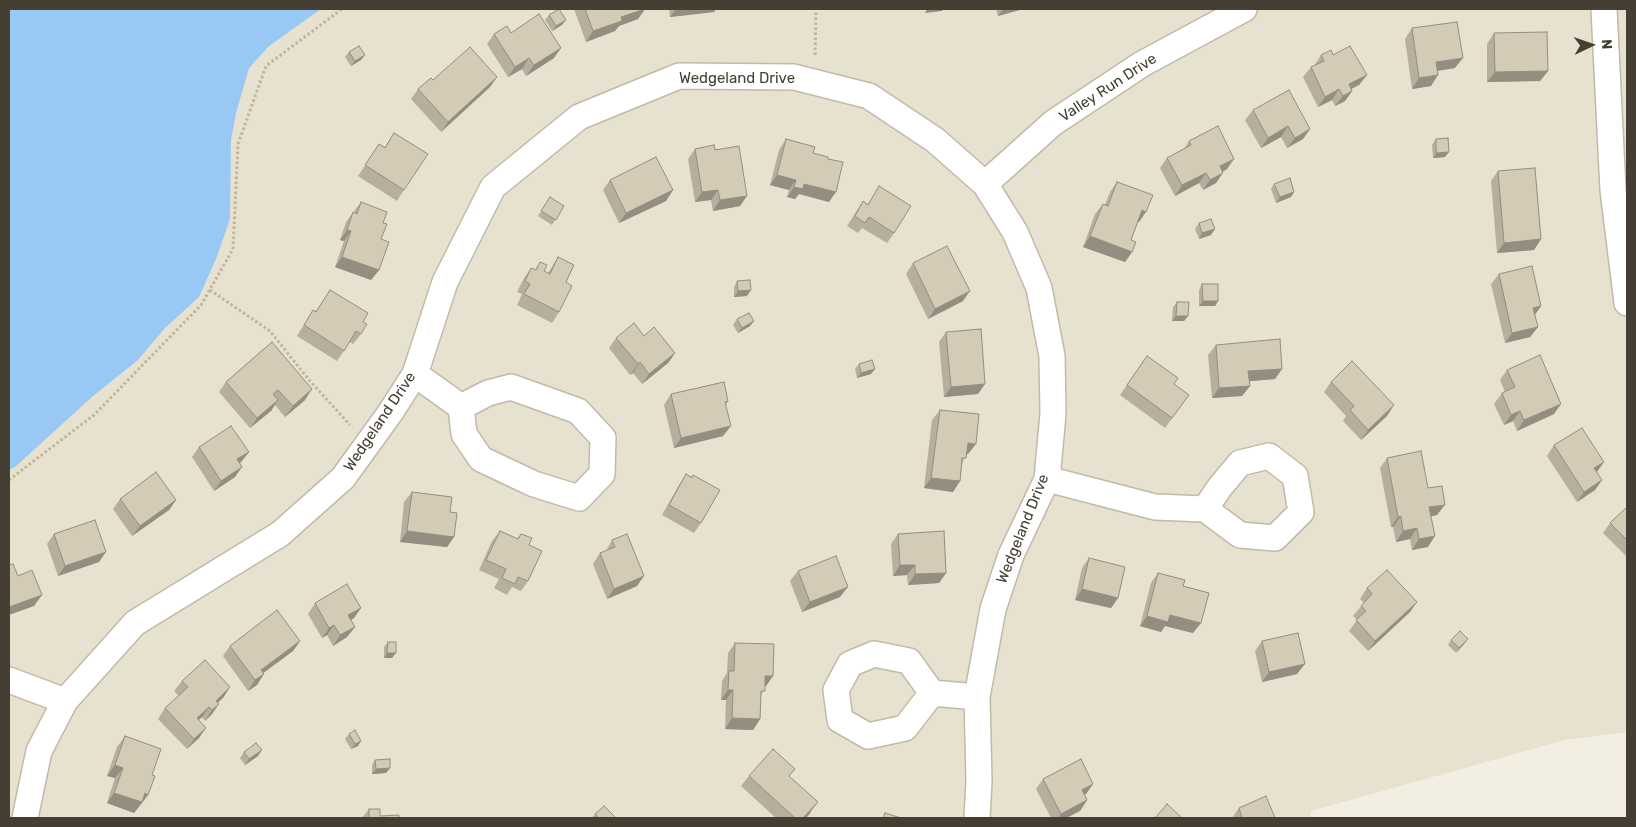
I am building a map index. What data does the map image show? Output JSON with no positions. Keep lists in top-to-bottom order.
{
  "streets": {
    "street": ["Wedgeland Drive", "Valley Run Drive"]
  },
  "crossings": [
    ["Wedgeland Drive", "Valley Run Drive"]
  ],
  "north": "right"
}
